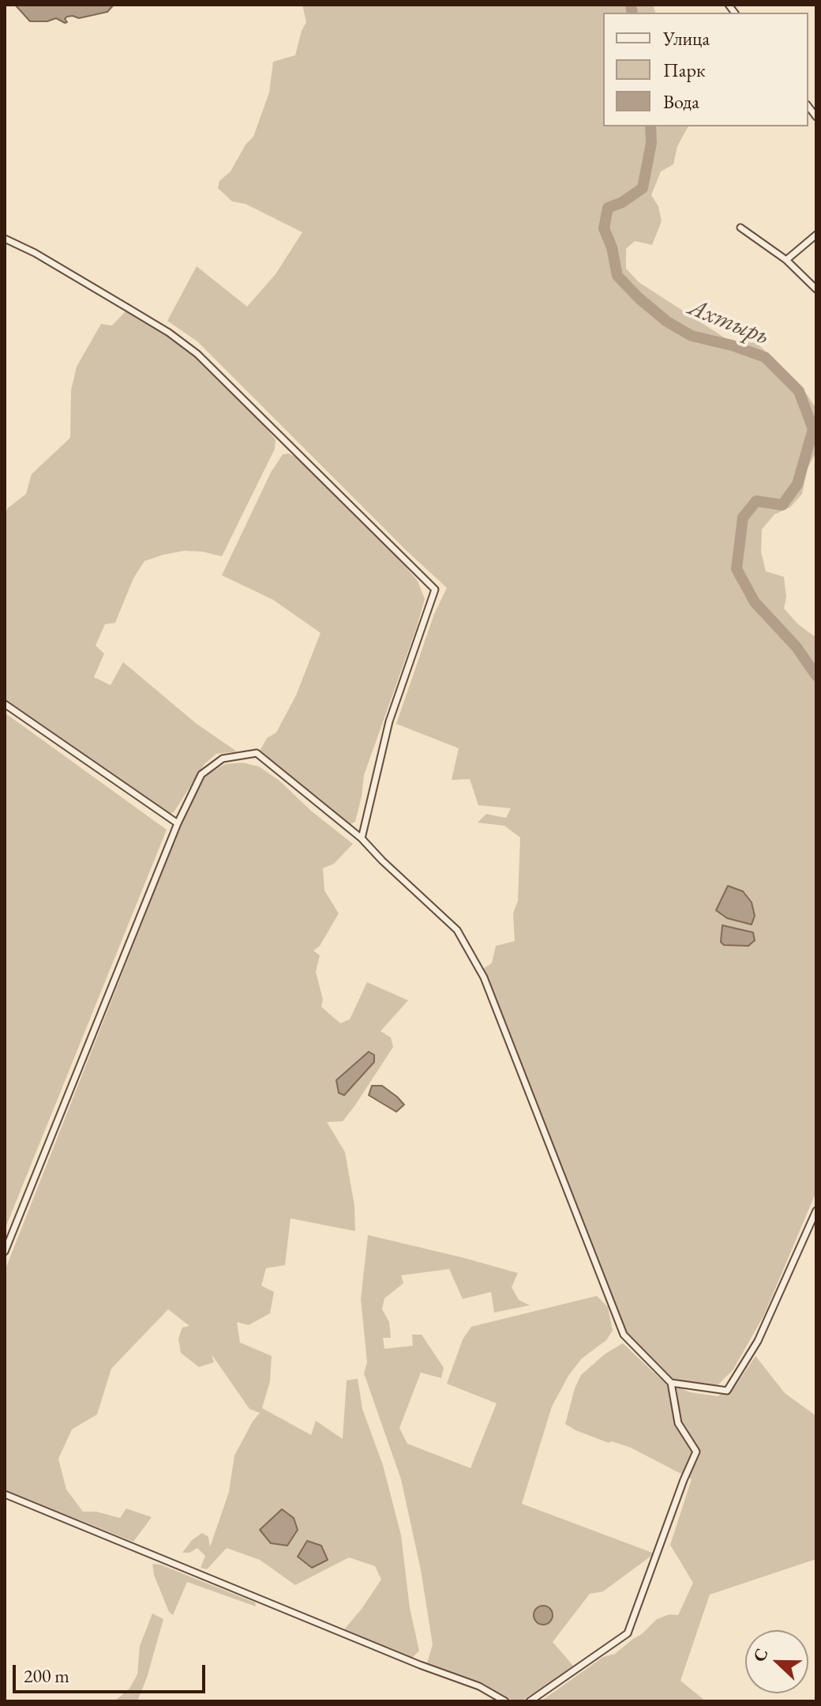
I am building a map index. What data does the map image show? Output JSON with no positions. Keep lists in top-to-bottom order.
{
  "water": ["Ахтырь"],
  "legend": ["Улица", "Парк", "Вода"],
  "scale_bar": "200 m",
  "north": "left"
}
